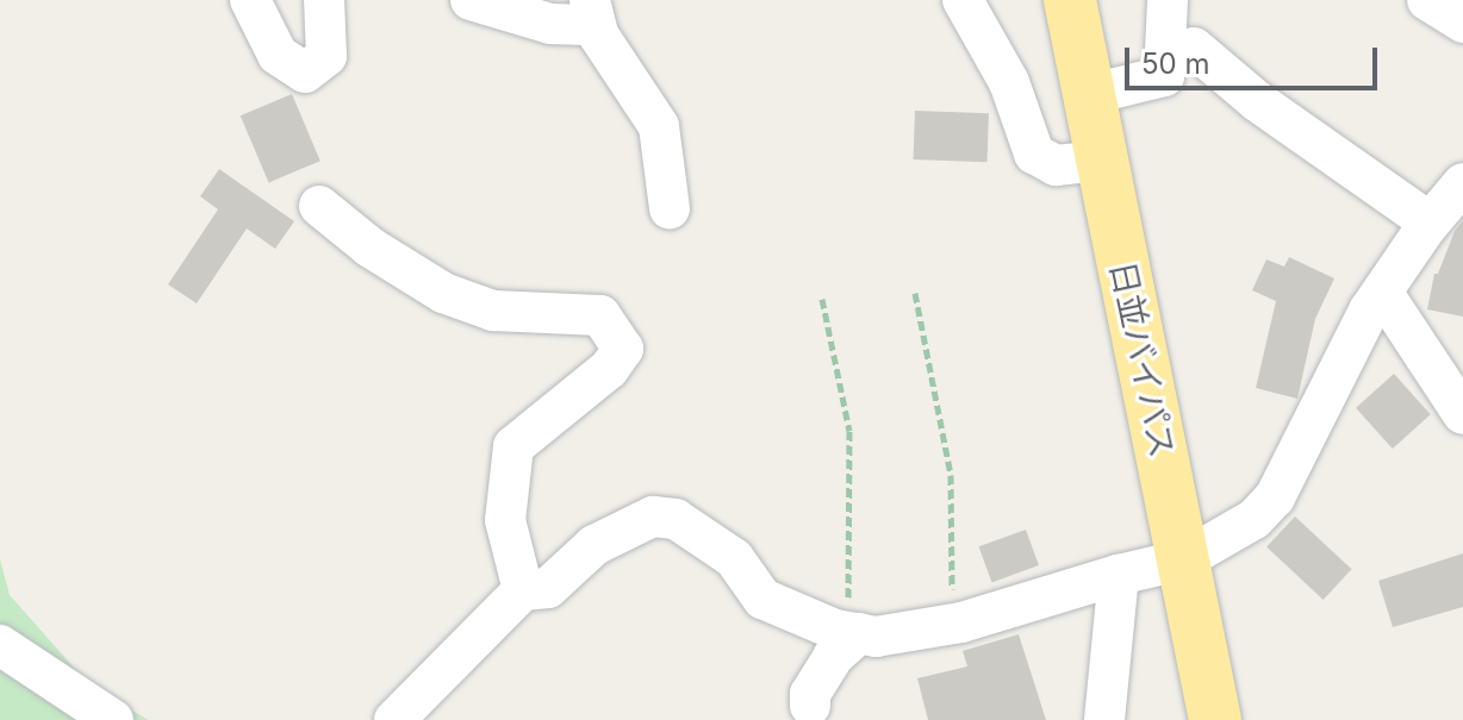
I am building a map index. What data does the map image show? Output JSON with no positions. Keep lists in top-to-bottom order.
{
  "streets": {
    "highway": ["日並バイパス"]
  },
  "scale_bar": "50 m"
}
